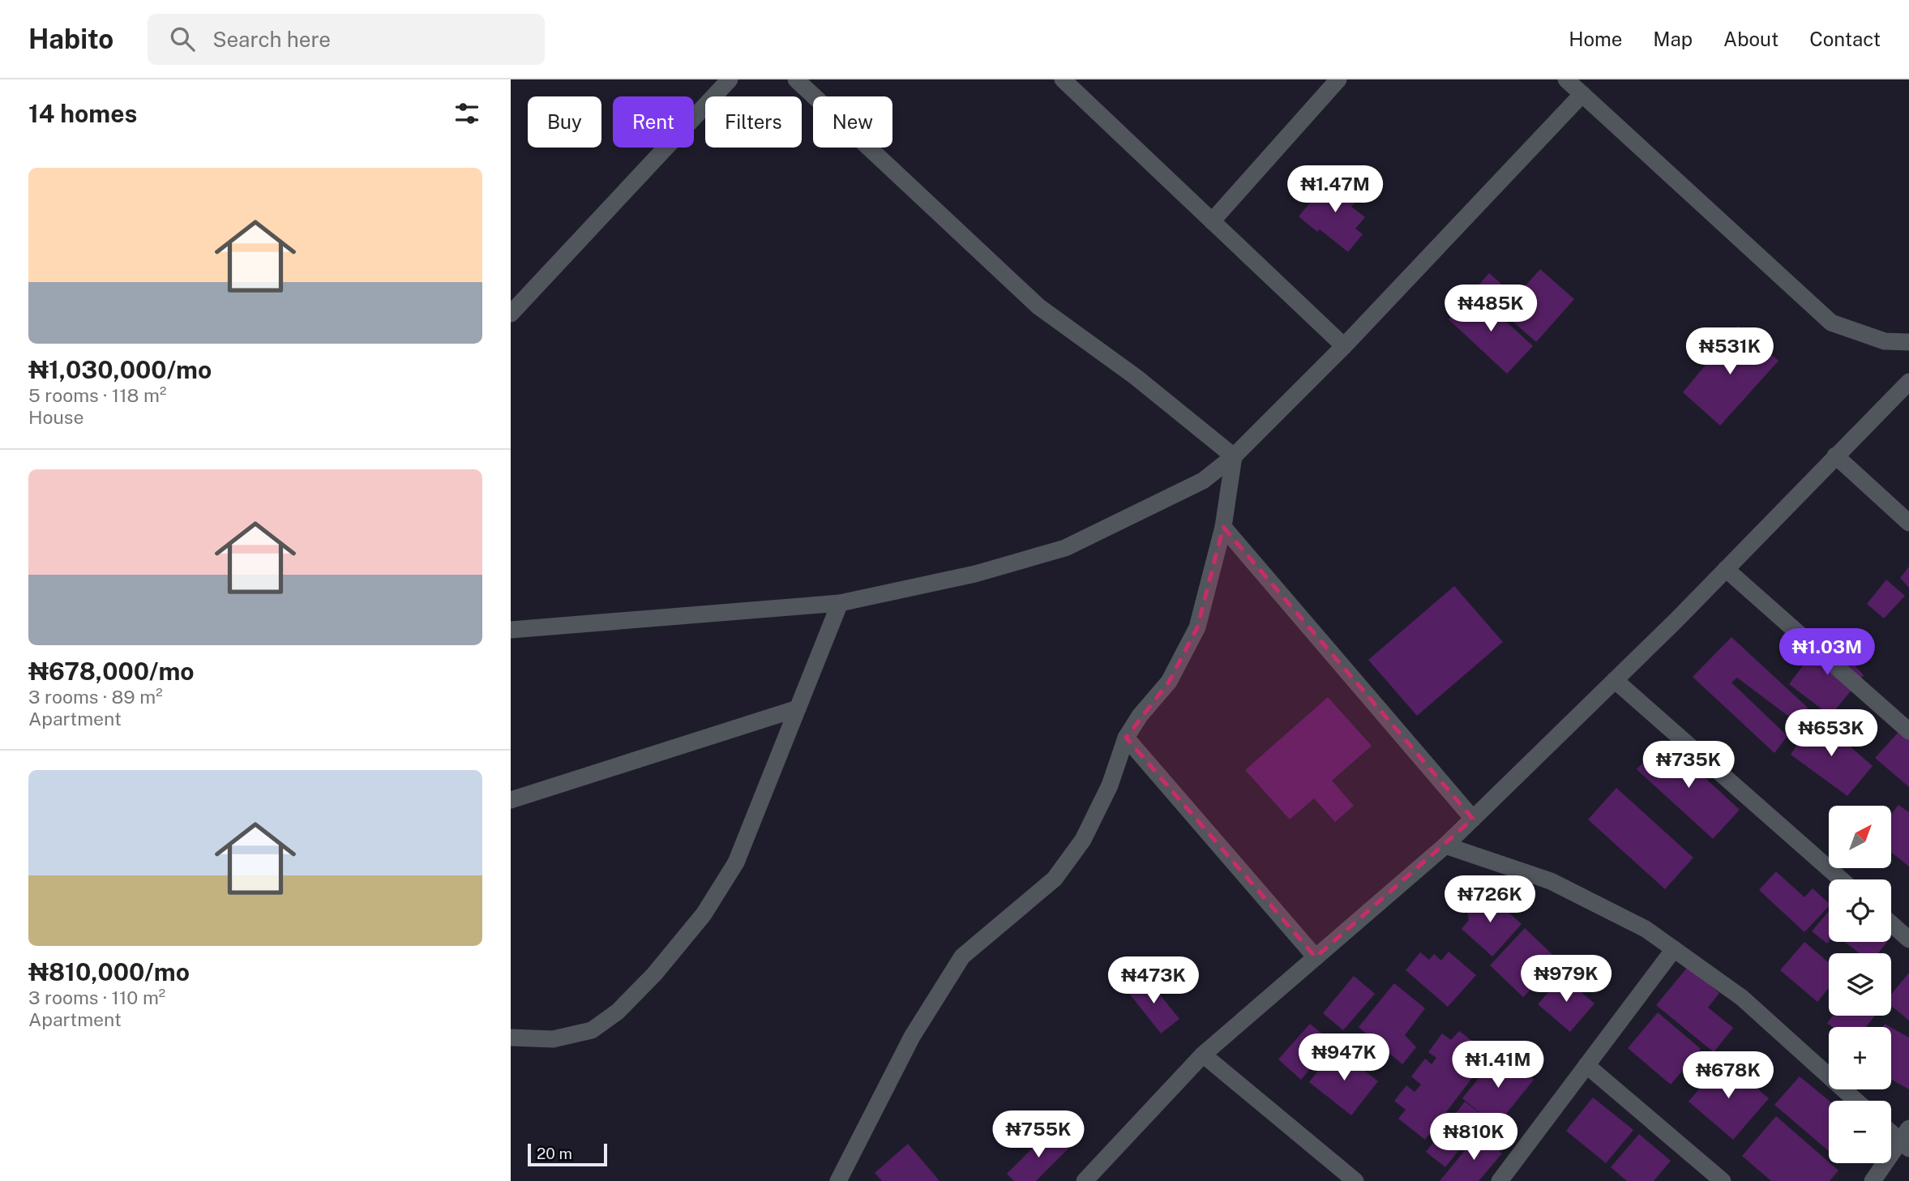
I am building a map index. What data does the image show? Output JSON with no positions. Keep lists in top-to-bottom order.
{
  "scale_bar": "20 m",
  "north": "top right",
  "page": {
    "header": "Habito",
    "search": "Search here",
    "nav": [
      "Home",
      "Map",
      "About",
      "Contact"
    ],
    "heading": "14 homes",
    "chip": [
      "Buy",
      "Rent",
      "Filters",
      "New"
    ],
    "list": [
      {
        "name": "₦1,030,000/mo",
        "note": "5 rooms · 118 m² · House"
      },
      {
        "name": "₦678,000/mo",
        "note": "3 rooms · 89 m² · Apartment"
      },
      {
        "name": "₦810,000/mo",
        "note": "3 rooms · 110 m² · Apartment"
      }
    ],
    "price": [
      "₦1.47M",
      "₦485K",
      "₦531K",
      "₦1.03M",
      "₦653K",
      "₦735K",
      "₦726K",
      "₦979K",
      "₦473K",
      "₦947K",
      "₦1.41M",
      "₦678K",
      "₦755K",
      "₦810K"
    ],
    "map_buttons": ["+", "−"],
    "scale": "20 m"
  }
}
